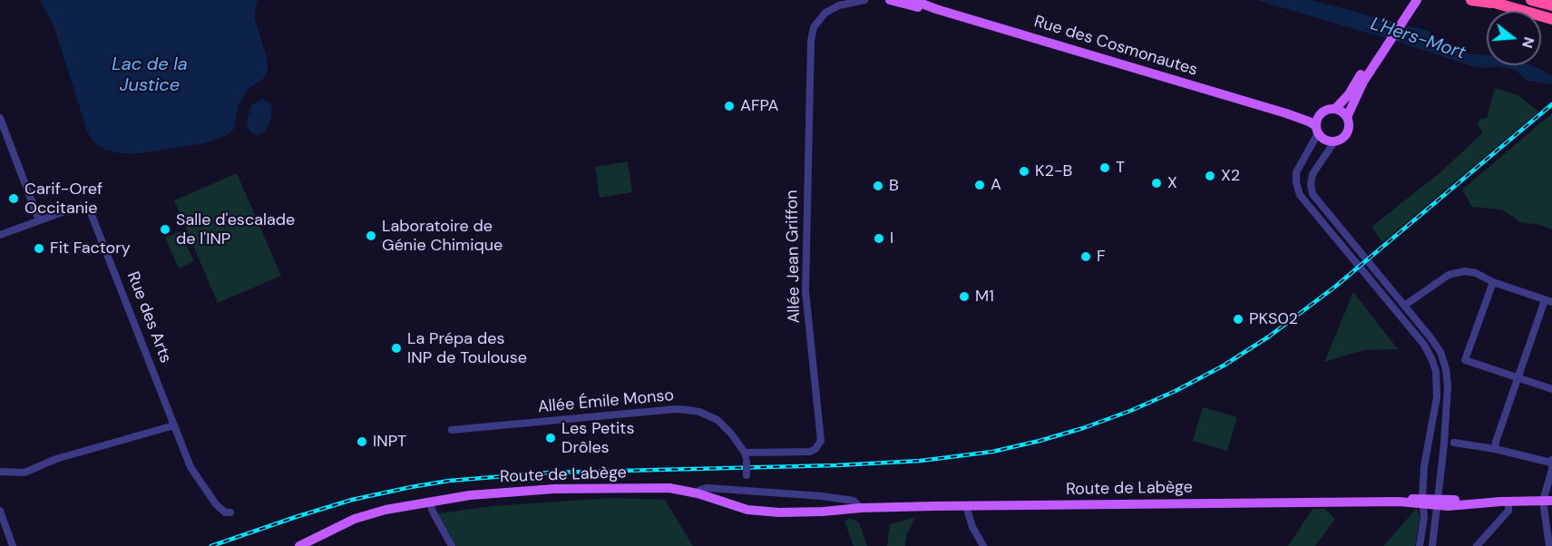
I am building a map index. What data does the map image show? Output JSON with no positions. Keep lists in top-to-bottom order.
{
  "streets": {
    "main road": ["Rue des Cosmonautes", "Route de Labège"],
    "street": ["Allée Jean Griffon", "Rue des Arts", "Allée Émile Monso"]
  },
  "crossings": [
    ["Allée Jean Griffon", "Allée Émile Monso"]
  ],
  "water": ["L'Hers-Mort", "Lac de la Justice"],
  "places": [
    "AFPA",
    "T",
    "K2-B",
    "X2",
    "X",
    "A",
    "B",
    "Carif-Oref Occitanie",
    "Salle d'escalade de l'INP",
    "Laboratoire de Génie Chimique",
    "I",
    "Fit Factory",
    "F",
    "M1",
    "PKS02",
    "La Prépa des INP de Toulouse",
    "Les Petits Drôles",
    "INPT"
  ],
  "north": "right"
}
